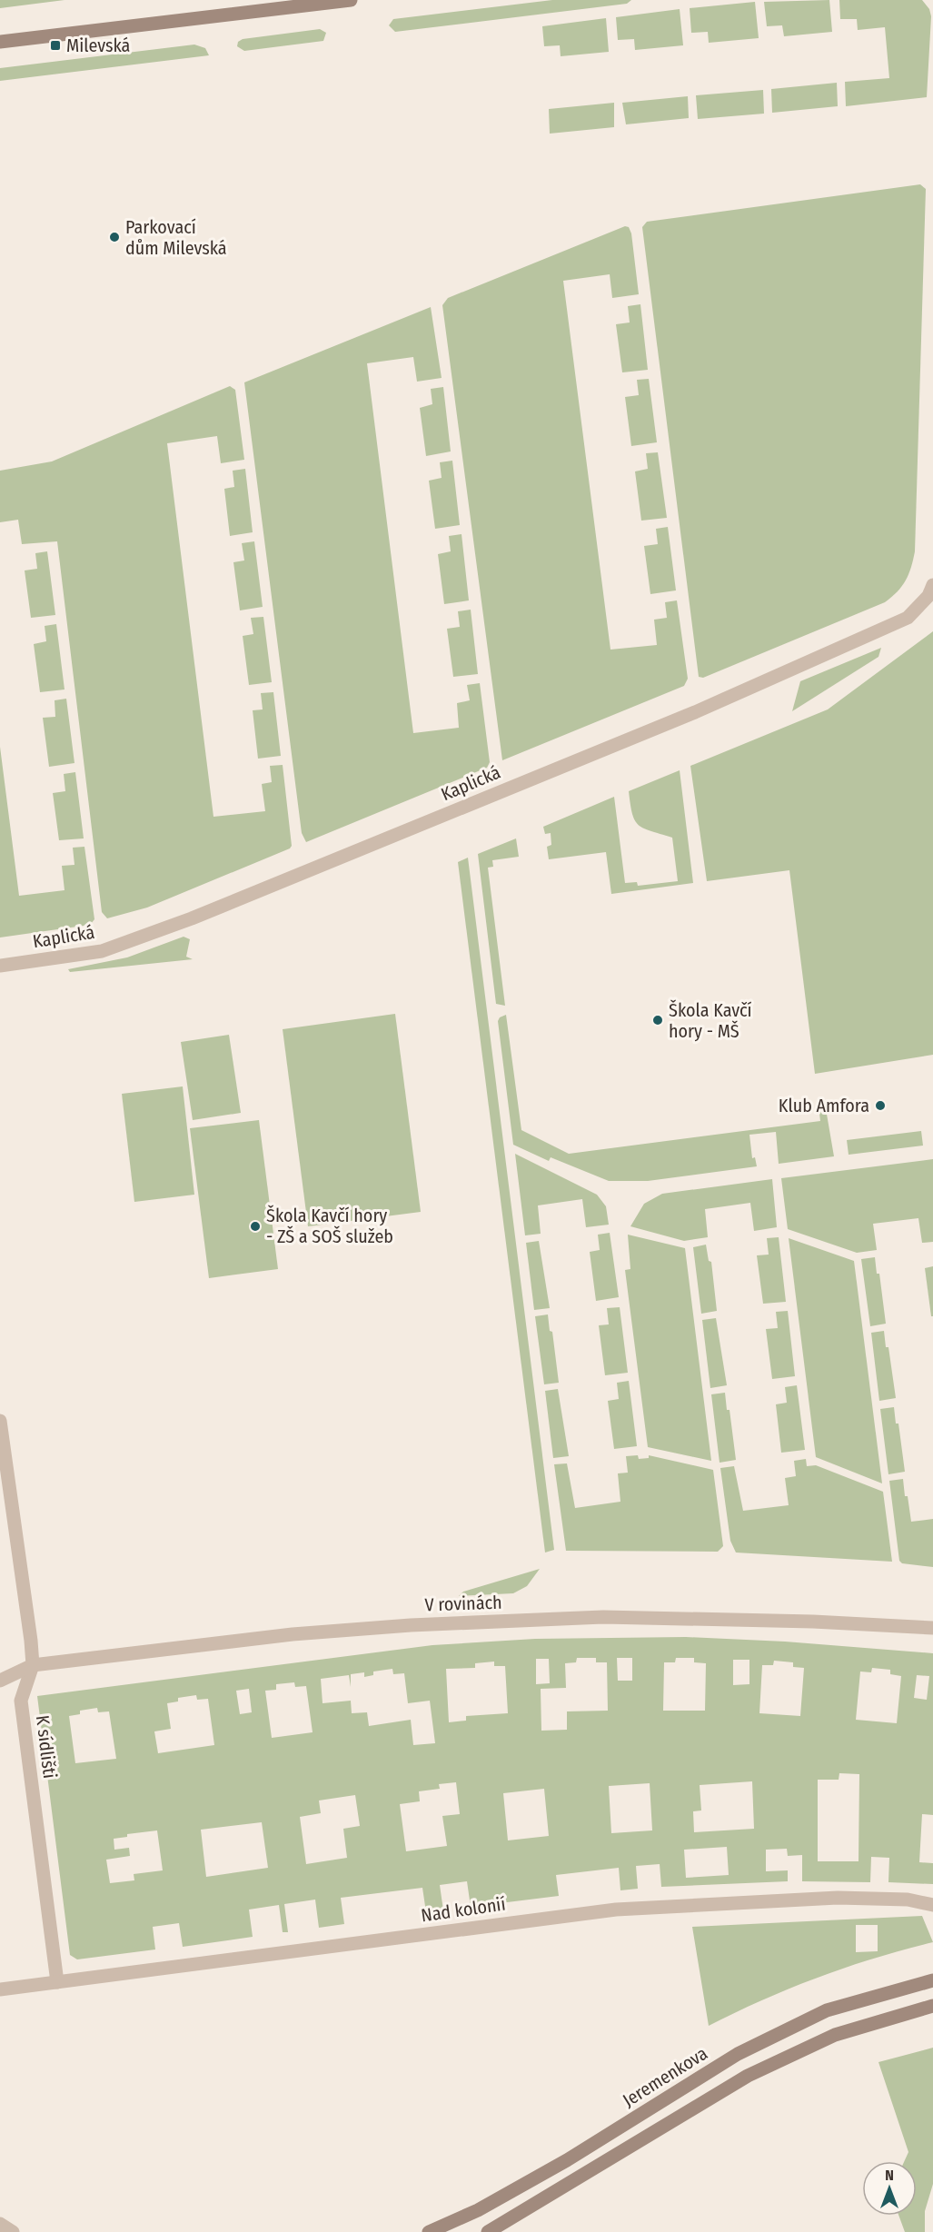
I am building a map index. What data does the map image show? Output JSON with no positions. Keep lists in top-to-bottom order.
{
  "streets": {
    "street": [
      "Kaplická",
      "V rovinách",
      "K sídlišti",
      "Nad kolonií",
      "Jeremenkova"
    ]
  },
  "crossings": [
    ["V rovinách", "K sídlišti"],
    ["K sídlišti", "Nad kolonií"]
  ],
  "places": {
    "transit": ["Milevská"],
    "other": [
      "Parkovací dům Milevská",
      "Škola Kavčí hory - MŠ",
      "Klub Amfora",
      "Škola Kavčí hory - ZŠ a SOŠ služeb"
    ]
  },
  "north": "top"
}
